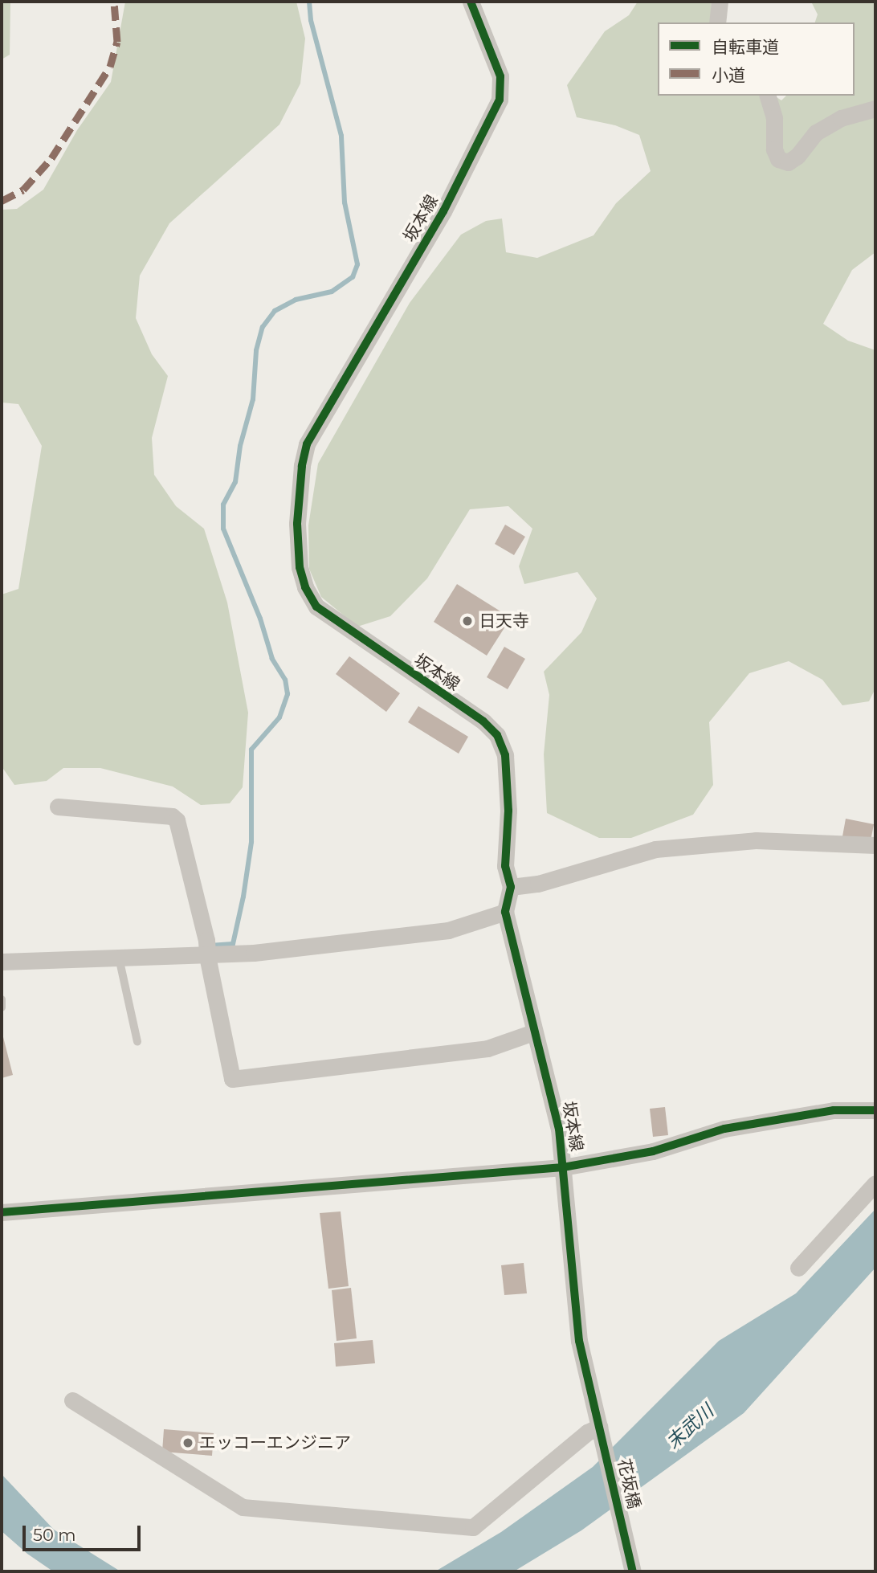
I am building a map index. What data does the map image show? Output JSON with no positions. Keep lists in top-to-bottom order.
{
  "streets": {
    "street": ["坂本線", "花坂橋"]
  },
  "crossings": [
    ["坂本線", "花坂橋"]
  ],
  "water": ["末武川"],
  "places": ["日天寺", "エッコーエンジニア"],
  "legend": ["自転車道", "小道"],
  "scale_bar": "50 m"
}
